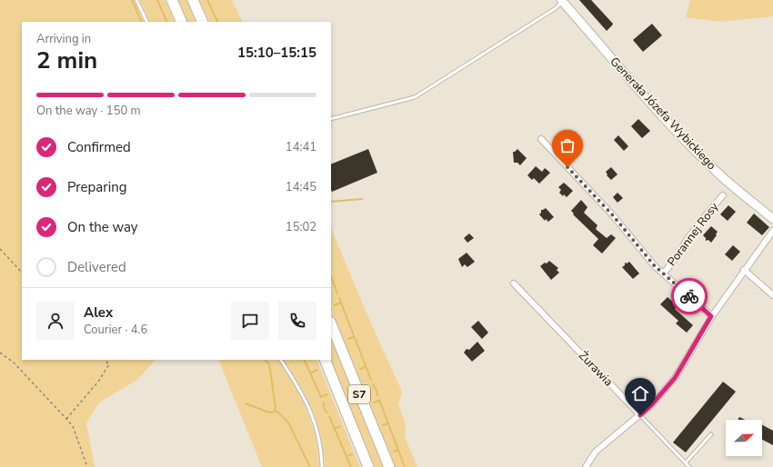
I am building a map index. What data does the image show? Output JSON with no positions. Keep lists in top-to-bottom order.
{
  "streets": {
    "highway": ["S7"],
    "main road": ["Generała Józefa Wybickiego"],
    "street": ["Porannej Rosy", "Żurawia"]
  },
  "north": "right",
  "page": {
    "heading": ["2 min", "Arriving in", "15:10–15:15"],
    "panel": ["Alex", "Courier · 4.6"],
    "bar": "On the way · 150 m",
    "list": [
      ["Confirmed", "14:41"],
      ["Preparing", "14:45"],
      ["On the way", "15:02"],
      "Delivered"
    ]
  }
}
